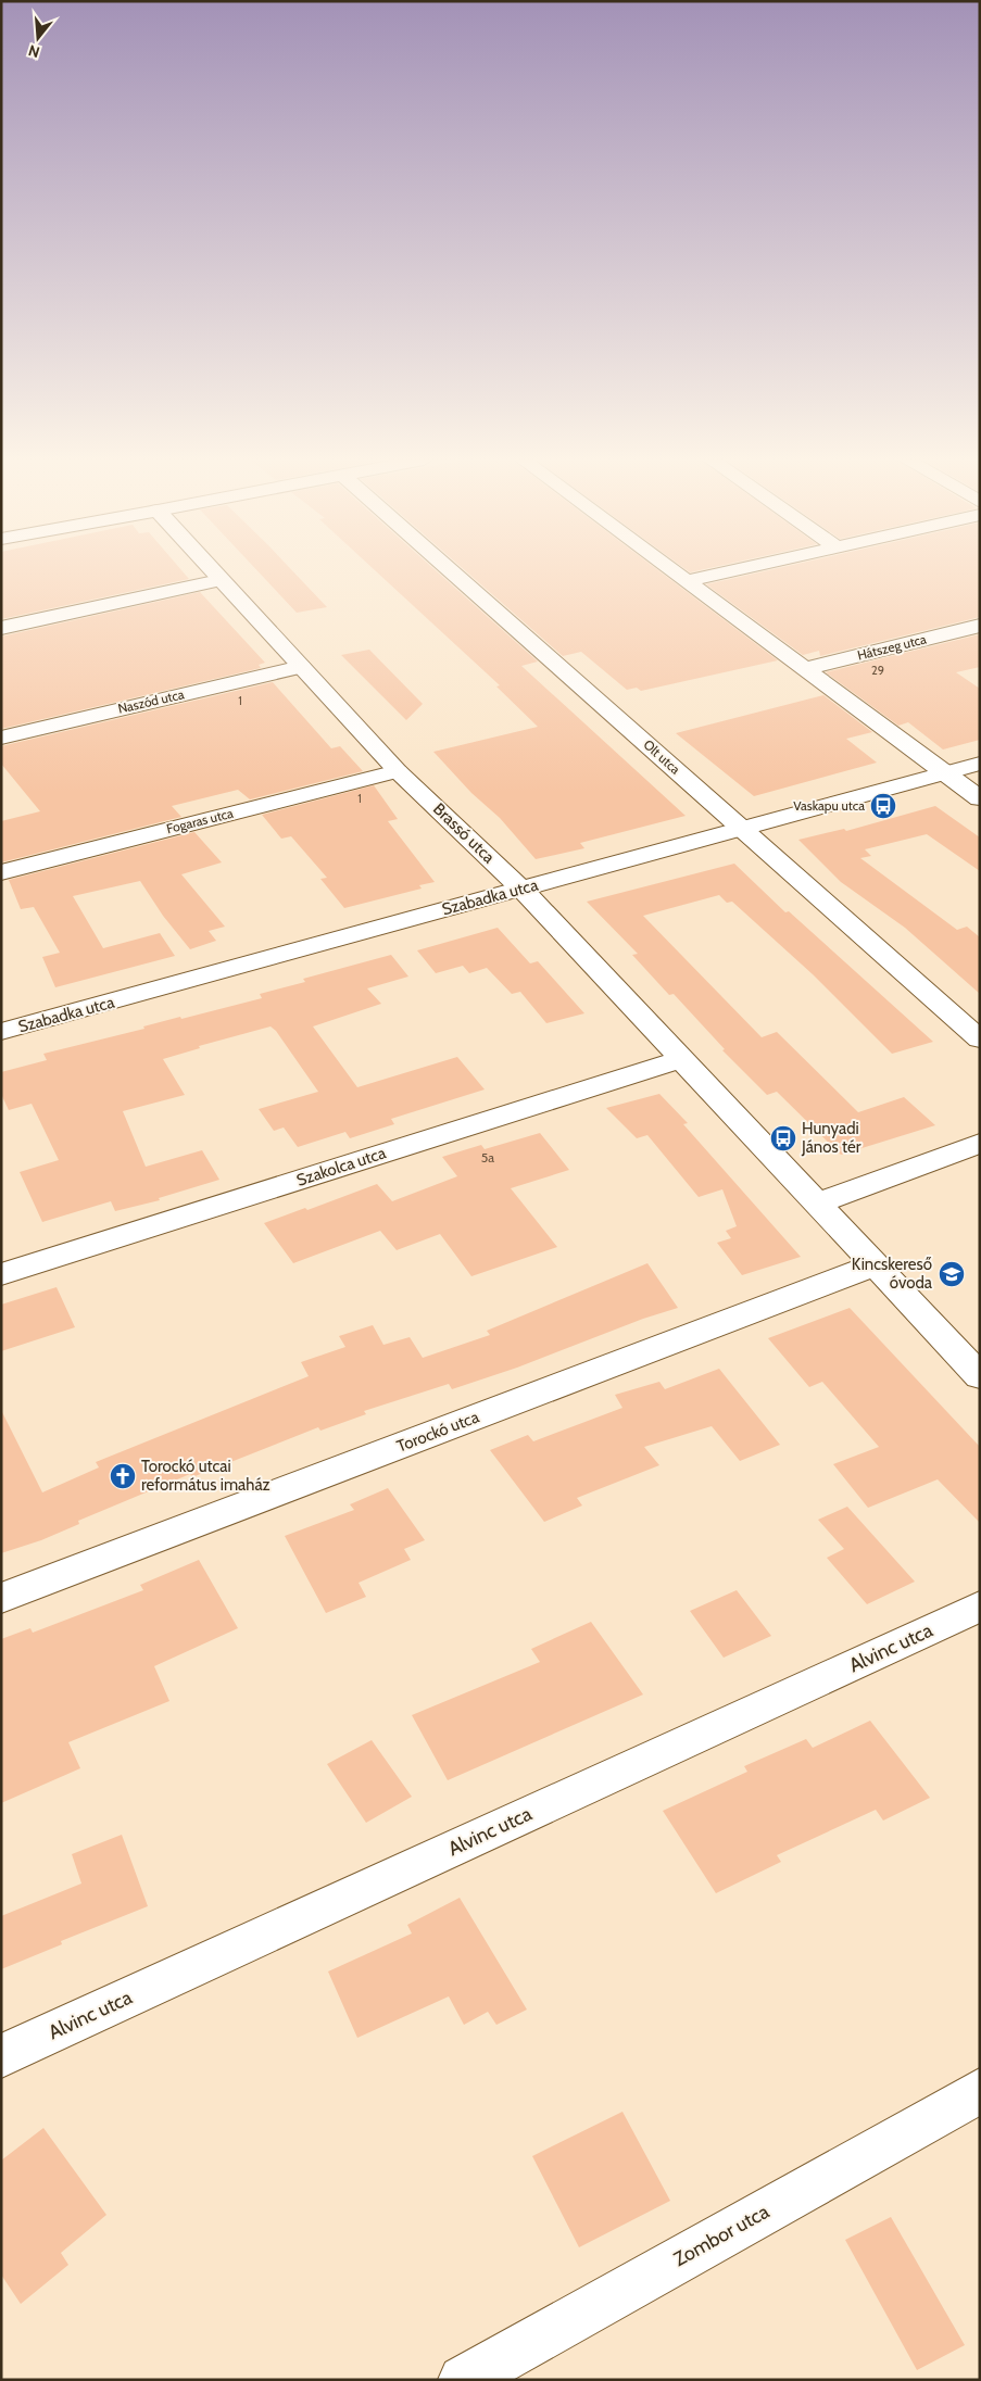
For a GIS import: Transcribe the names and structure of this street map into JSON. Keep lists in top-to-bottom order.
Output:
{
  "streets": {
    "street": [
      "Hátszeg utca",
      "Naszód utca",
      "Olt utca",
      "Fogaras utca",
      "Brassó utca",
      "Szabadka utca",
      "Szakolca utca",
      "Torockó utca",
      "Alvinc utca",
      "Zombor utca"
    ]
  },
  "crossings": [
    ["Naszód utca", "Brassó utca"],
    ["Olt utca", "Szabadka utca"],
    ["Fogaras utca", "Brassó utca"],
    ["Brassó utca", "Szabadka utca"],
    ["Brassó utca", "Szakolca utca"]
  ],
  "places": {
    "bus stop": ["Vaskapu utca", "Hunyadi János tér"],
    "school or university": ["Kincskereső óvoda"],
    "church": ["Torockó utcai református imaház"]
  },
  "house_numbers": [
    "29",
    "1",
    "1",
    "5a"
  ],
  "north": "bottom"
}
